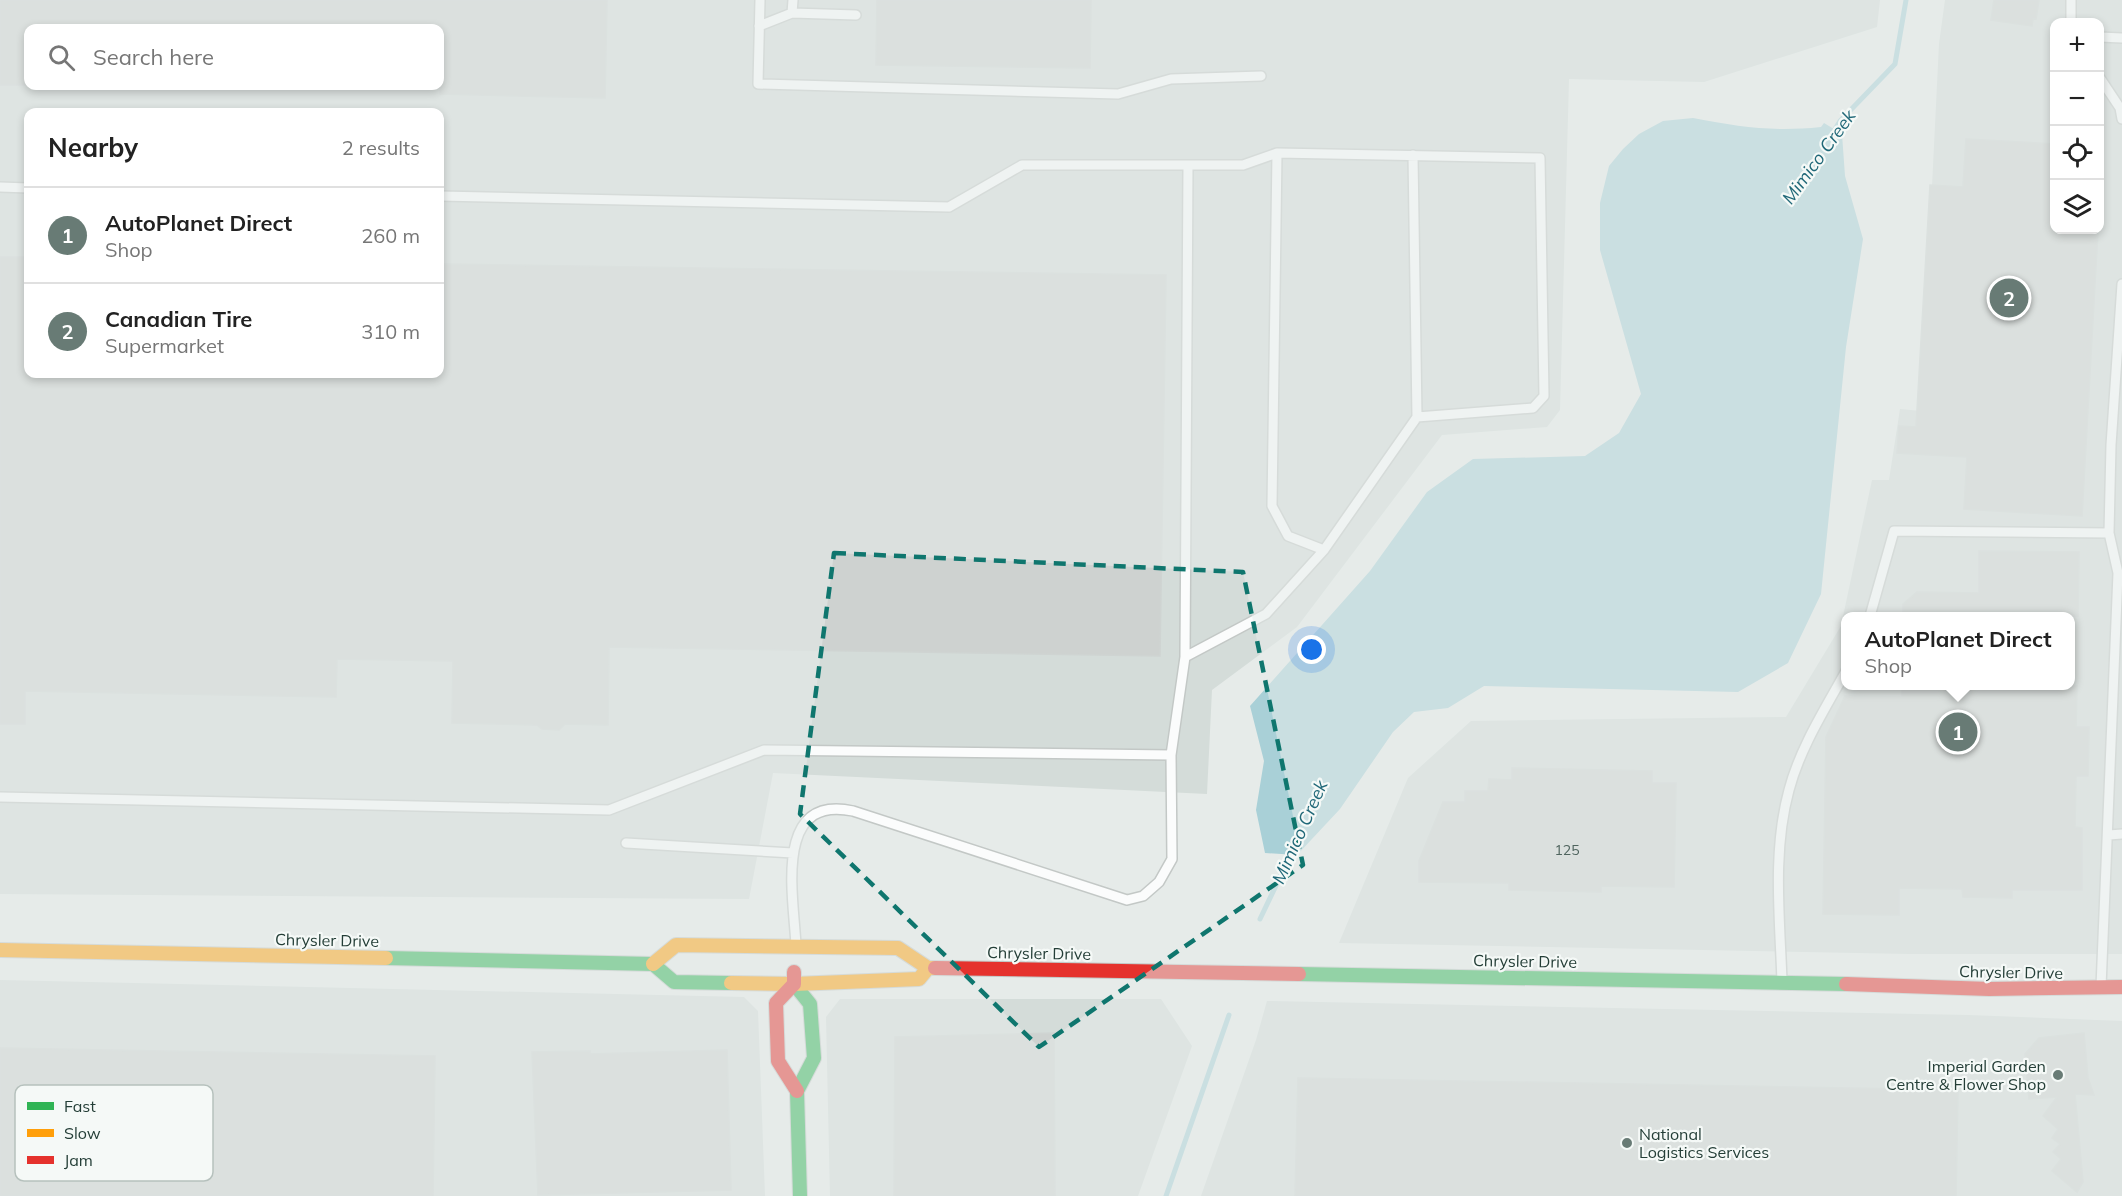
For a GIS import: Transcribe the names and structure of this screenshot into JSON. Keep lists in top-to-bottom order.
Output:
{
  "streets": {
    "street": ["Chrysler Drive"]
  },
  "water": ["Mimico Creek"],
  "places": ["Imperial Garden Centre & Flower Shop", "National Logistics Services"],
  "house_numbers": ["125"],
  "legend": ["Fast", "Slow", "Jam"],
  "page": {
    "map_buttons": ["+", "−"],
    "search": "Search here",
    "heading": ["Nearby", "2 results"],
    "list": [
      {
        "mark": "1",
        "name": "AutoPlanet Direct",
        "note": "Shop",
        "value": "260 m"
      },
      {
        "mark": "2",
        "name": "Canadian Tire",
        "note": "Supermarket",
        "value": "310 m"
      }
    ],
    "pins": ["2", "1"],
    "popup": ["AutoPlanet Direct", "Shop"]
  }
}
